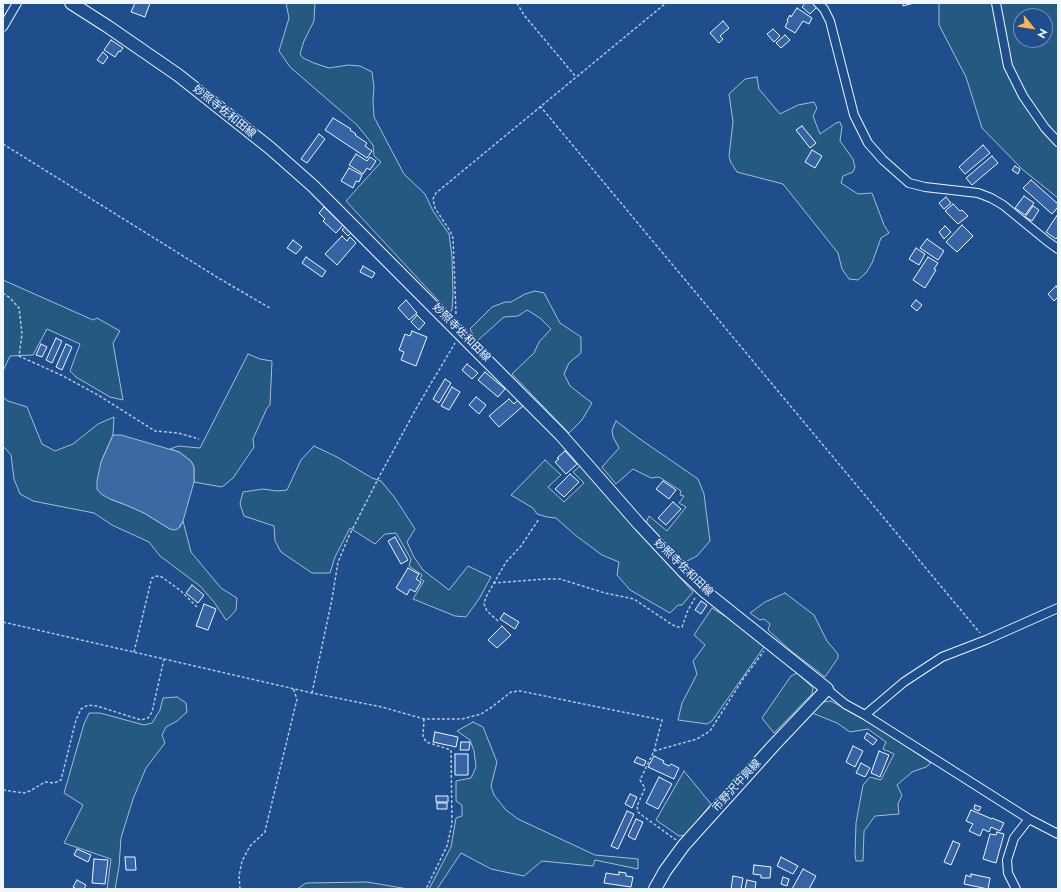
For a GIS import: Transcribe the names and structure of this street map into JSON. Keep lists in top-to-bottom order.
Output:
{
  "streets": {
    "main road": ["妙照寺佐和田線", "市野沢中興線"]
  },
  "crossings": [
    ["妙照寺佐和田線", "市野沢中興線"]
  ],
  "north": "bottom right"
}
